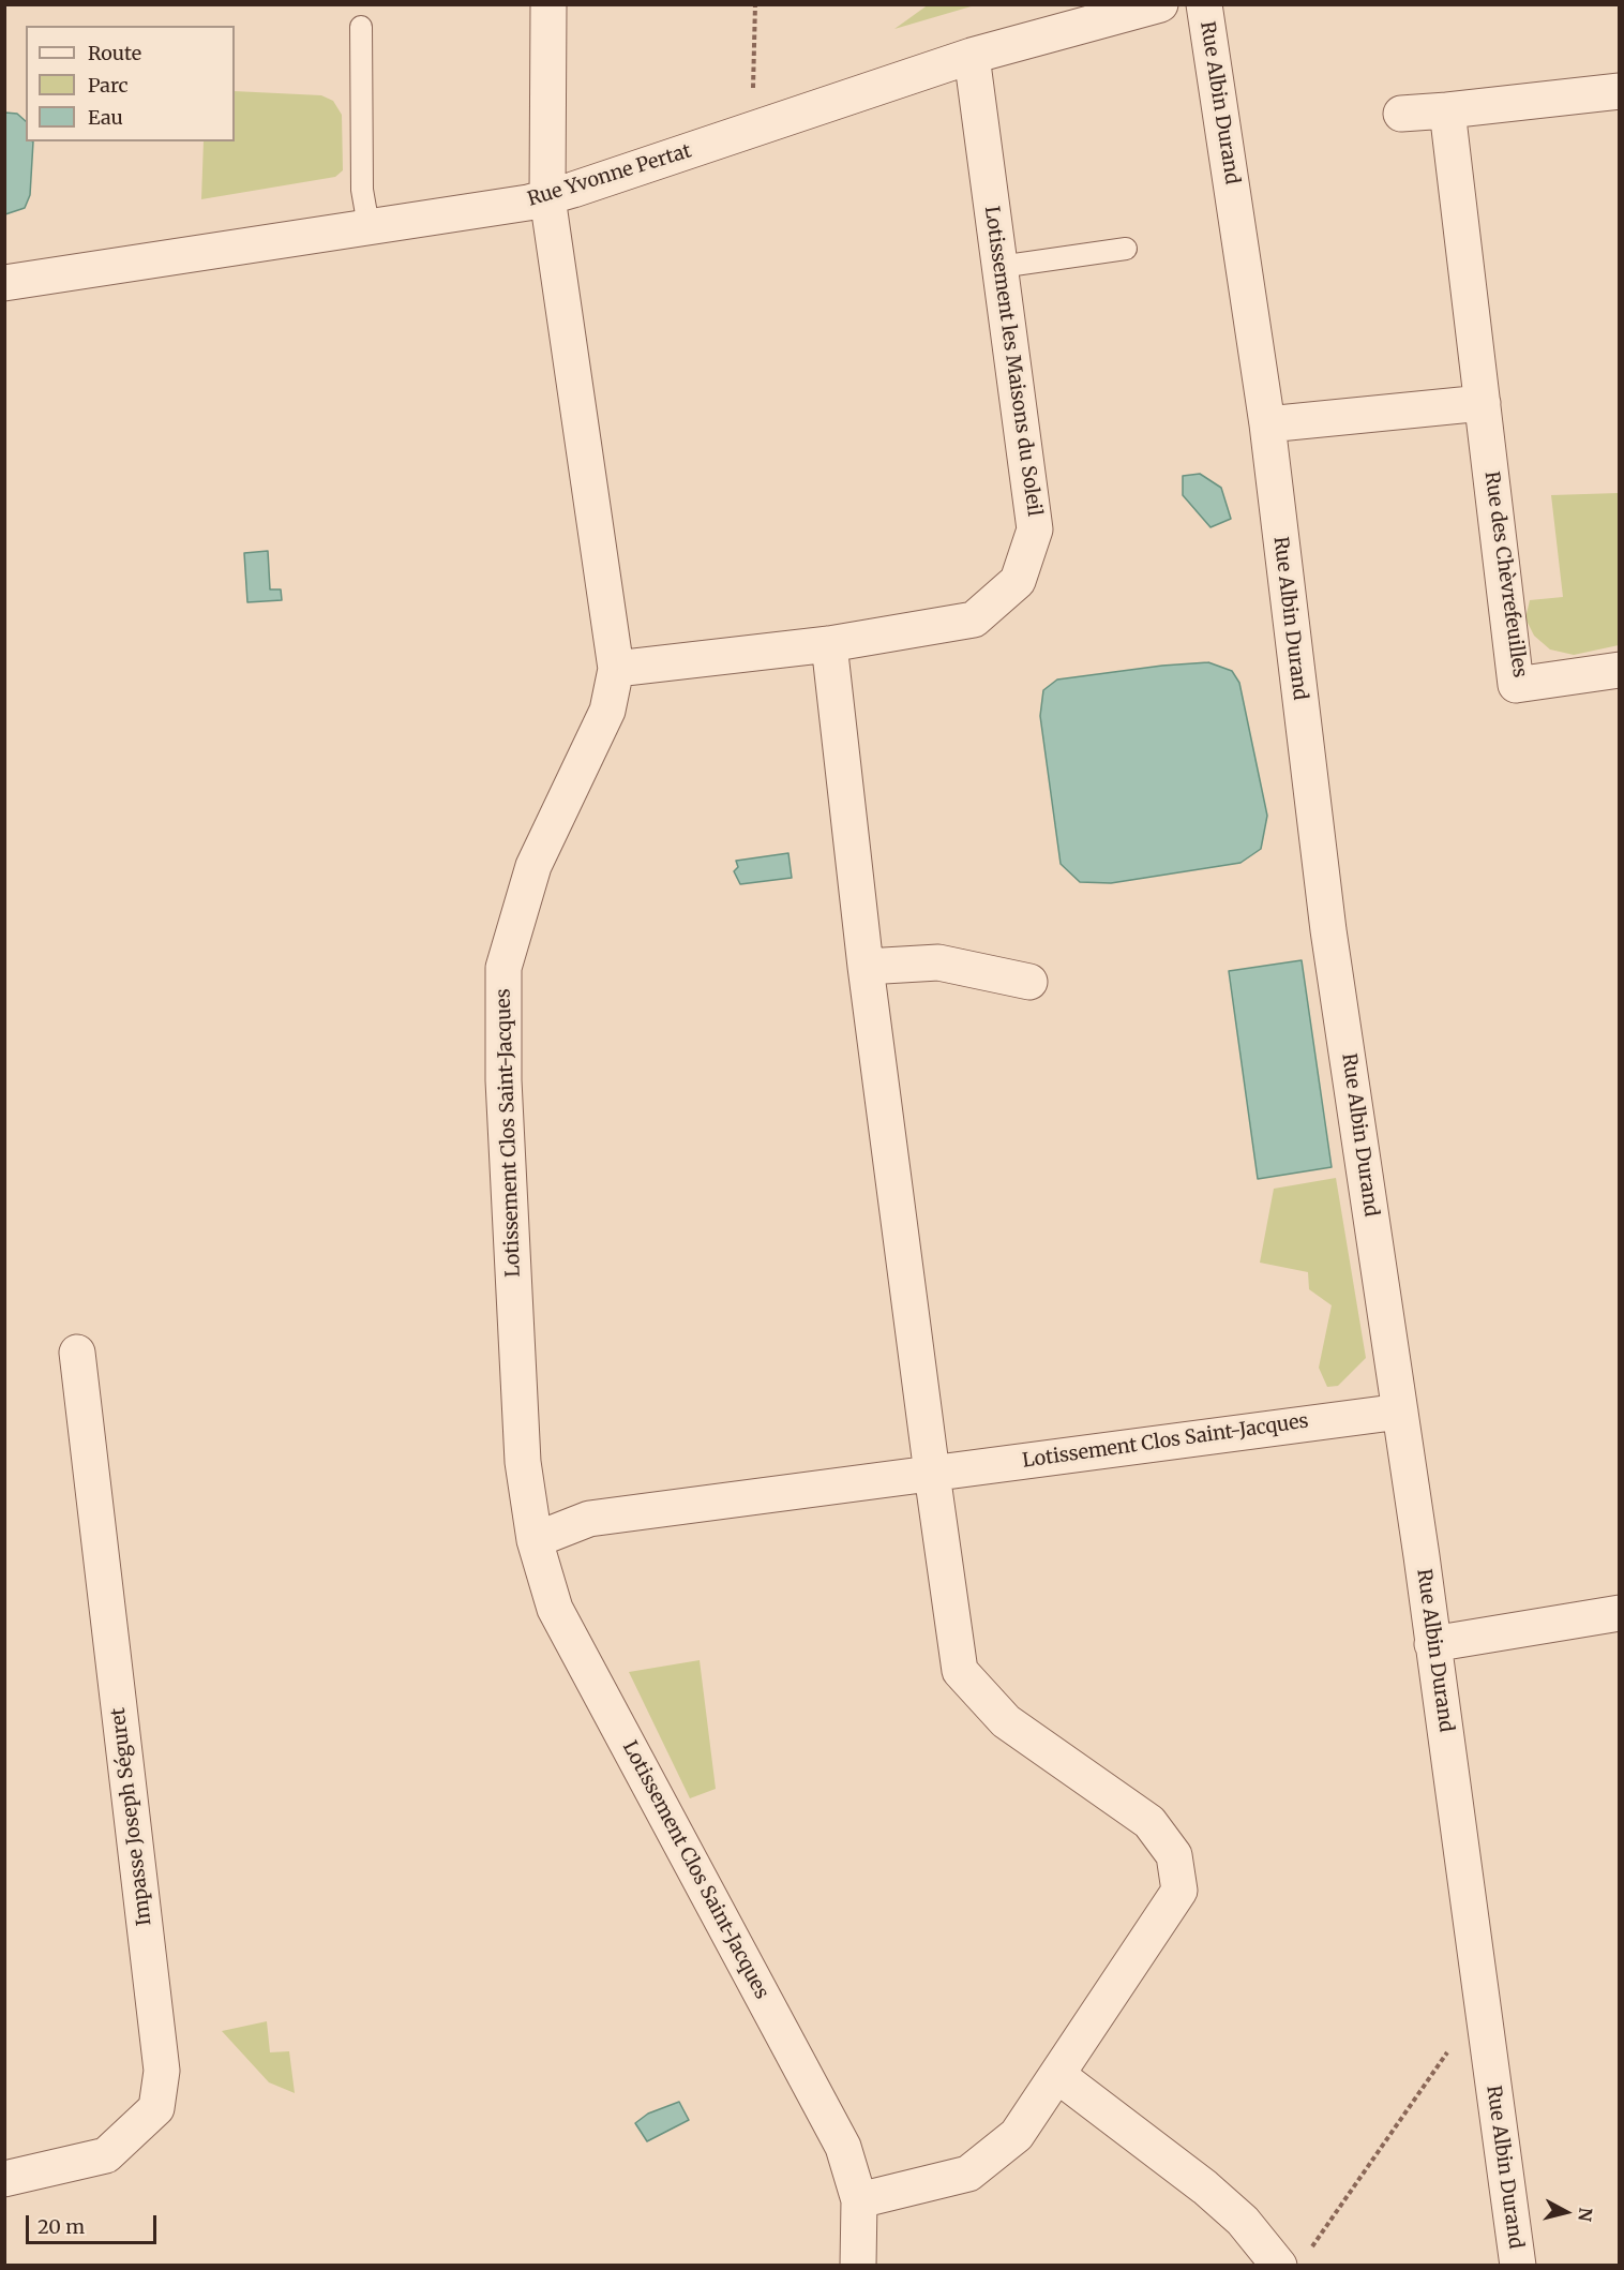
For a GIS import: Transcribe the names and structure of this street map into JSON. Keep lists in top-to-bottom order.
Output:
{
  "streets": {
    "street": [
      "Rue Albin Durand",
      "Rue Yvonne Pertat",
      "Lotissement les Maisons du Soleil",
      "Rue des Chèvrefeuilles",
      "Lotissement Clos Saint-Jacques",
      "Impasse Joseph Séguret"
    ]
  },
  "crossings": [
    ["Rue Albin Durand", "Lotissement Clos Saint-Jacques"],
    ["Rue Yvonne Pertat", "Lotissement les Maisons du Soleil"],
    ["Lotissement les Maisons du Soleil", "Lotissement Clos Saint-Jacques"]
  ],
  "legend": ["Route", "Parc", "Eau"],
  "scale_bar": "20 m",
  "north": "right"
}
